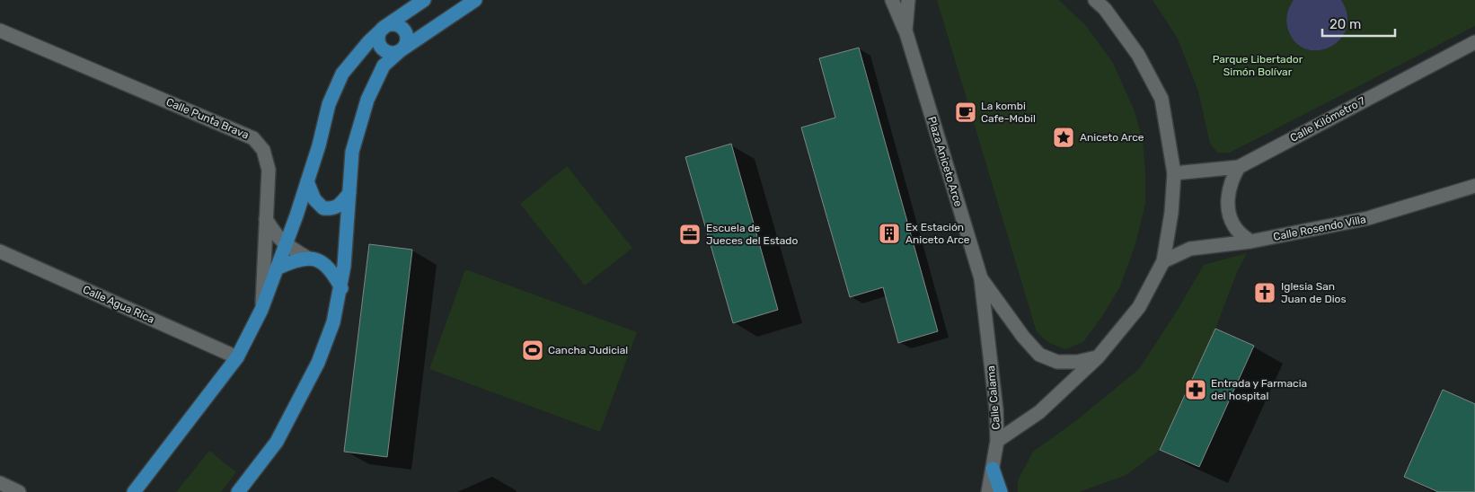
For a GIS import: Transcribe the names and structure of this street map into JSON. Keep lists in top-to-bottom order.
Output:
{
  "streets": {
    "street": [
      "Calle Punta Brava",
      "Calle Kilómetro 7",
      "Plaza Aniceto Arce",
      "Calle Rosendo Villa",
      "Calle Agua Rica",
      "Calle Calama"
    ]
  },
  "crossings": [
    ["Plaza Aniceto Arce", "Calle Calama"]
  ],
  "parks": ["Parque Libertador Simón Bolívar"],
  "places": {
    "cafe": ["La kombi Cafe-Mobil"],
    "place": ["Aniceto Arce"],
    "building": ["Ex Estación Aniceto Arce"],
    "office": ["Escuela de Jueces del Estado"],
    "church": ["Iglesia San Juan de Dios"],
    "sports": ["Cancha Judicial"],
    "pharmacy": ["Entrada y Farmacia del hospital"]
  },
  "scale_bar": "20 m"
}
